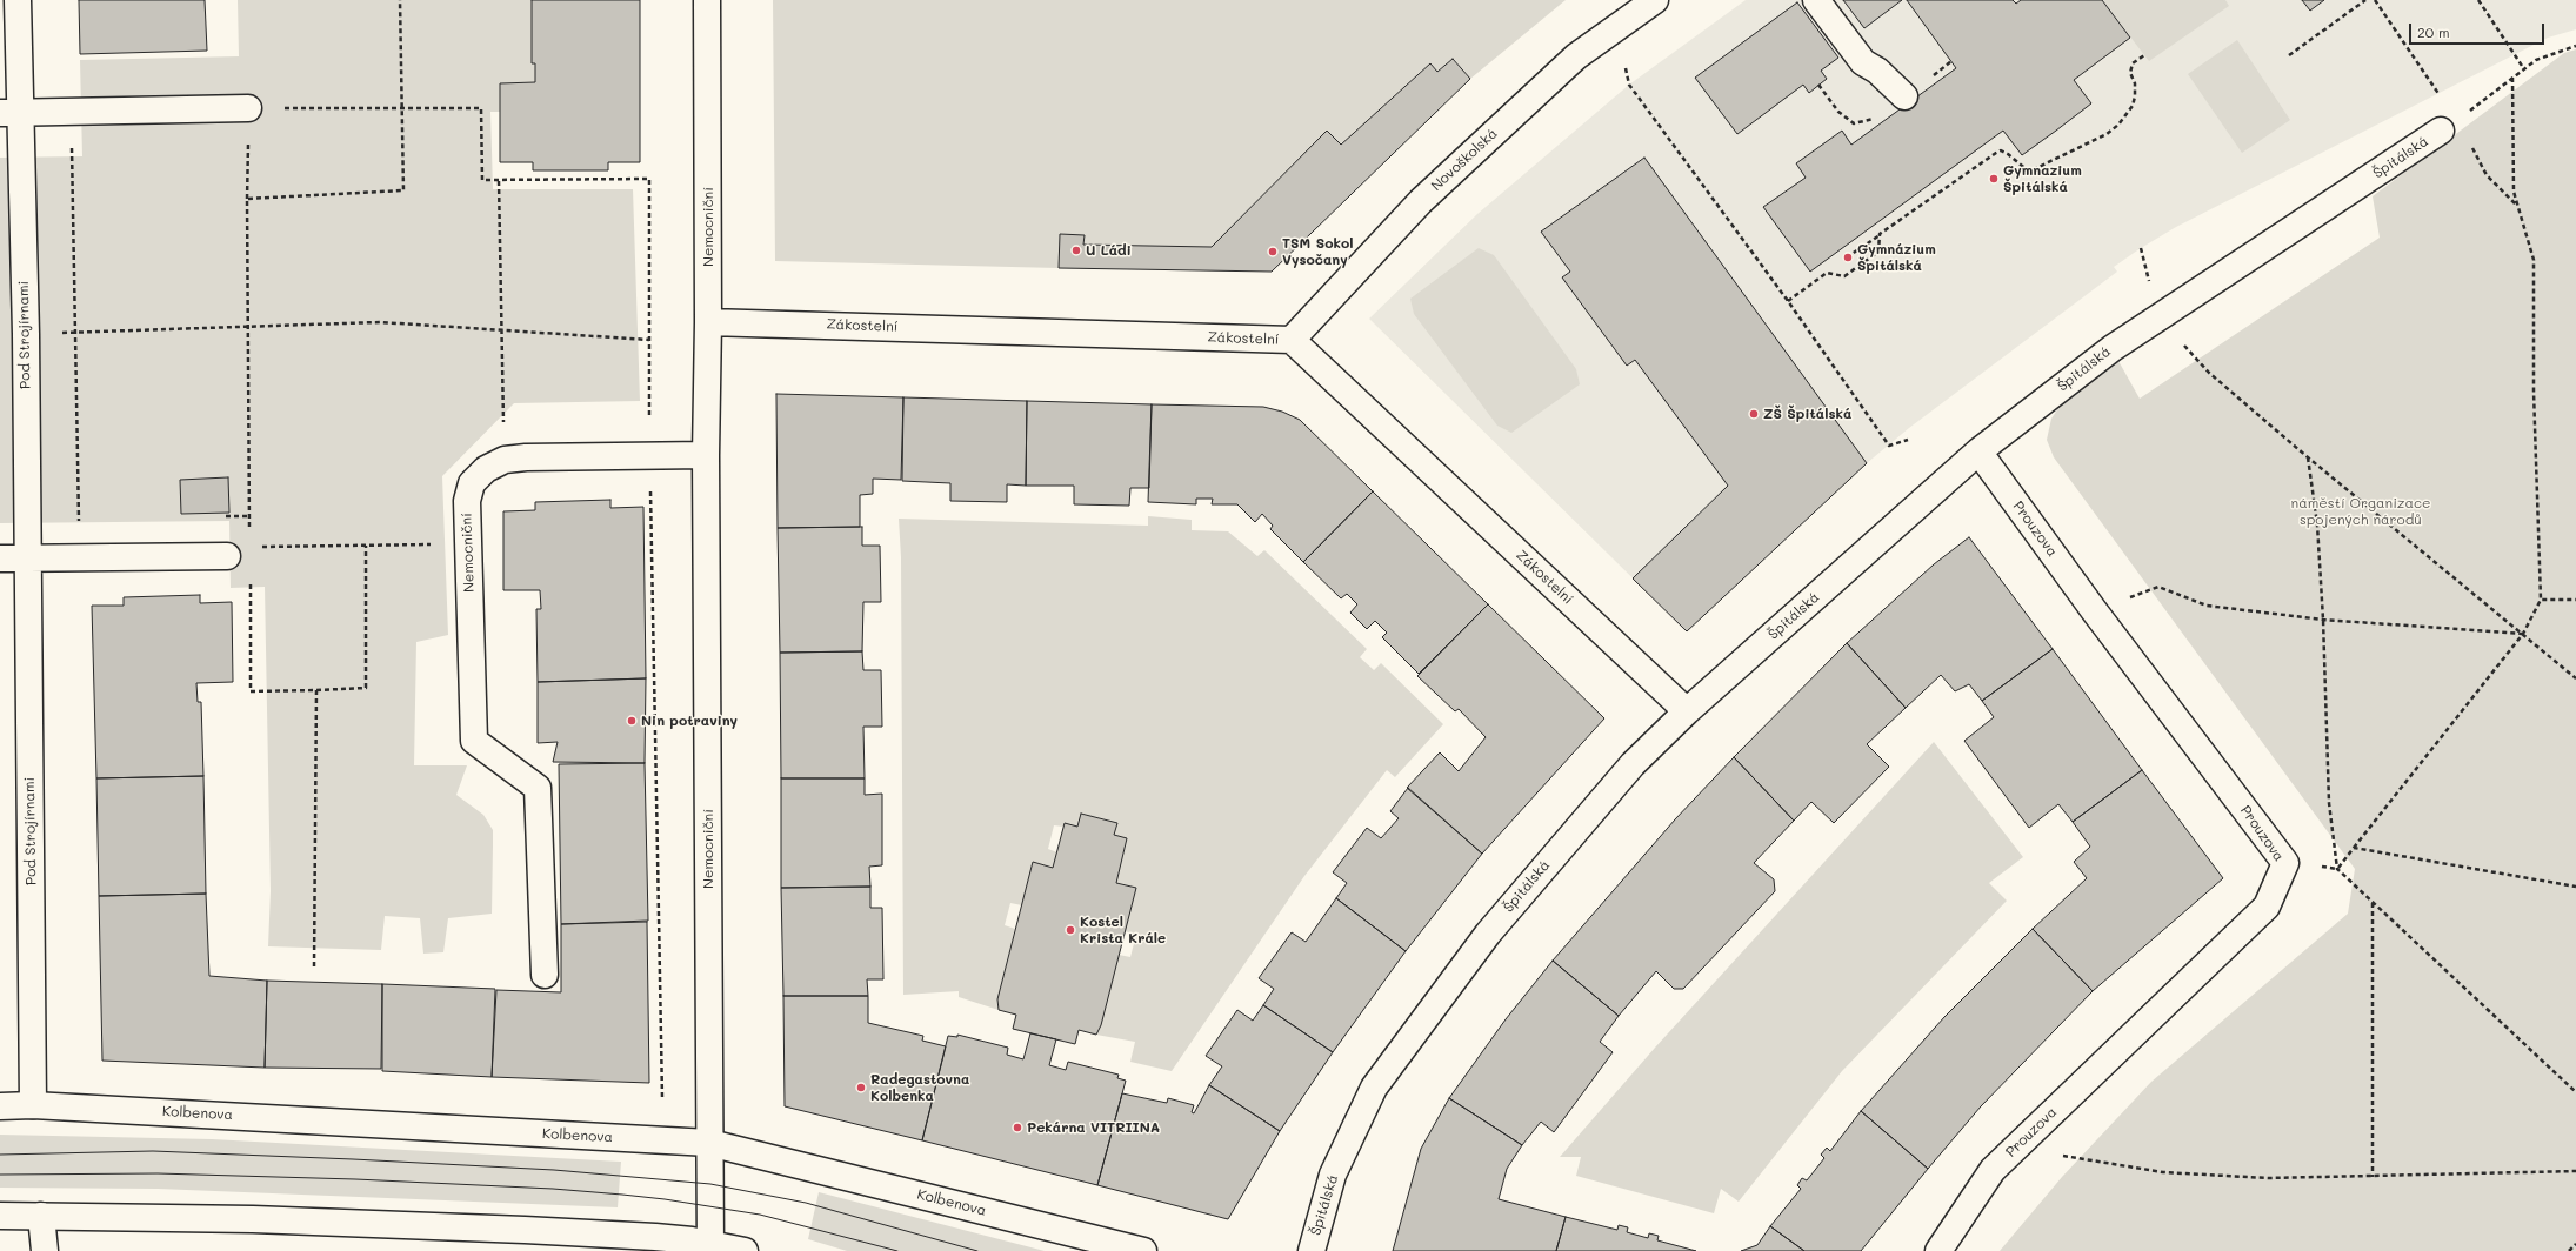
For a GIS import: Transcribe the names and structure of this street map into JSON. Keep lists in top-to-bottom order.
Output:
{
  "streets": {
    "street": [
      "Špitálská",
      "Novoškolská",
      "Nemocniční",
      "Zákostelní",
      "Pod Strojírnami",
      "Prouzova",
      "Kolbenova"
    ]
  },
  "crossings": [
    ["Špitálská", "Zákostelní"],
    ["Špitálská", "Prouzova"],
    ["Novoškolská", "Zákostelní"],
    ["Nemocniční", "Zákostelní"],
    ["Nemocniční", "Kolbenova"],
    ["Pod Strojírnami", "Kolbenova"]
  ],
  "parks": ["náměstí Organizace spojených národů"],
  "places": [
    "Gymnazium Špitálská",
    "U Ládi",
    "TSM Sokol Vysočany",
    "Gymnázium Špitálská",
    "ZŠ Špitálská",
    "Nin potraviny",
    "Kostel Krista Krále",
    "Radegastovna Kolbenka",
    "Pekárna VITRIINA"
  ],
  "scale_bar": "20 m"
}
